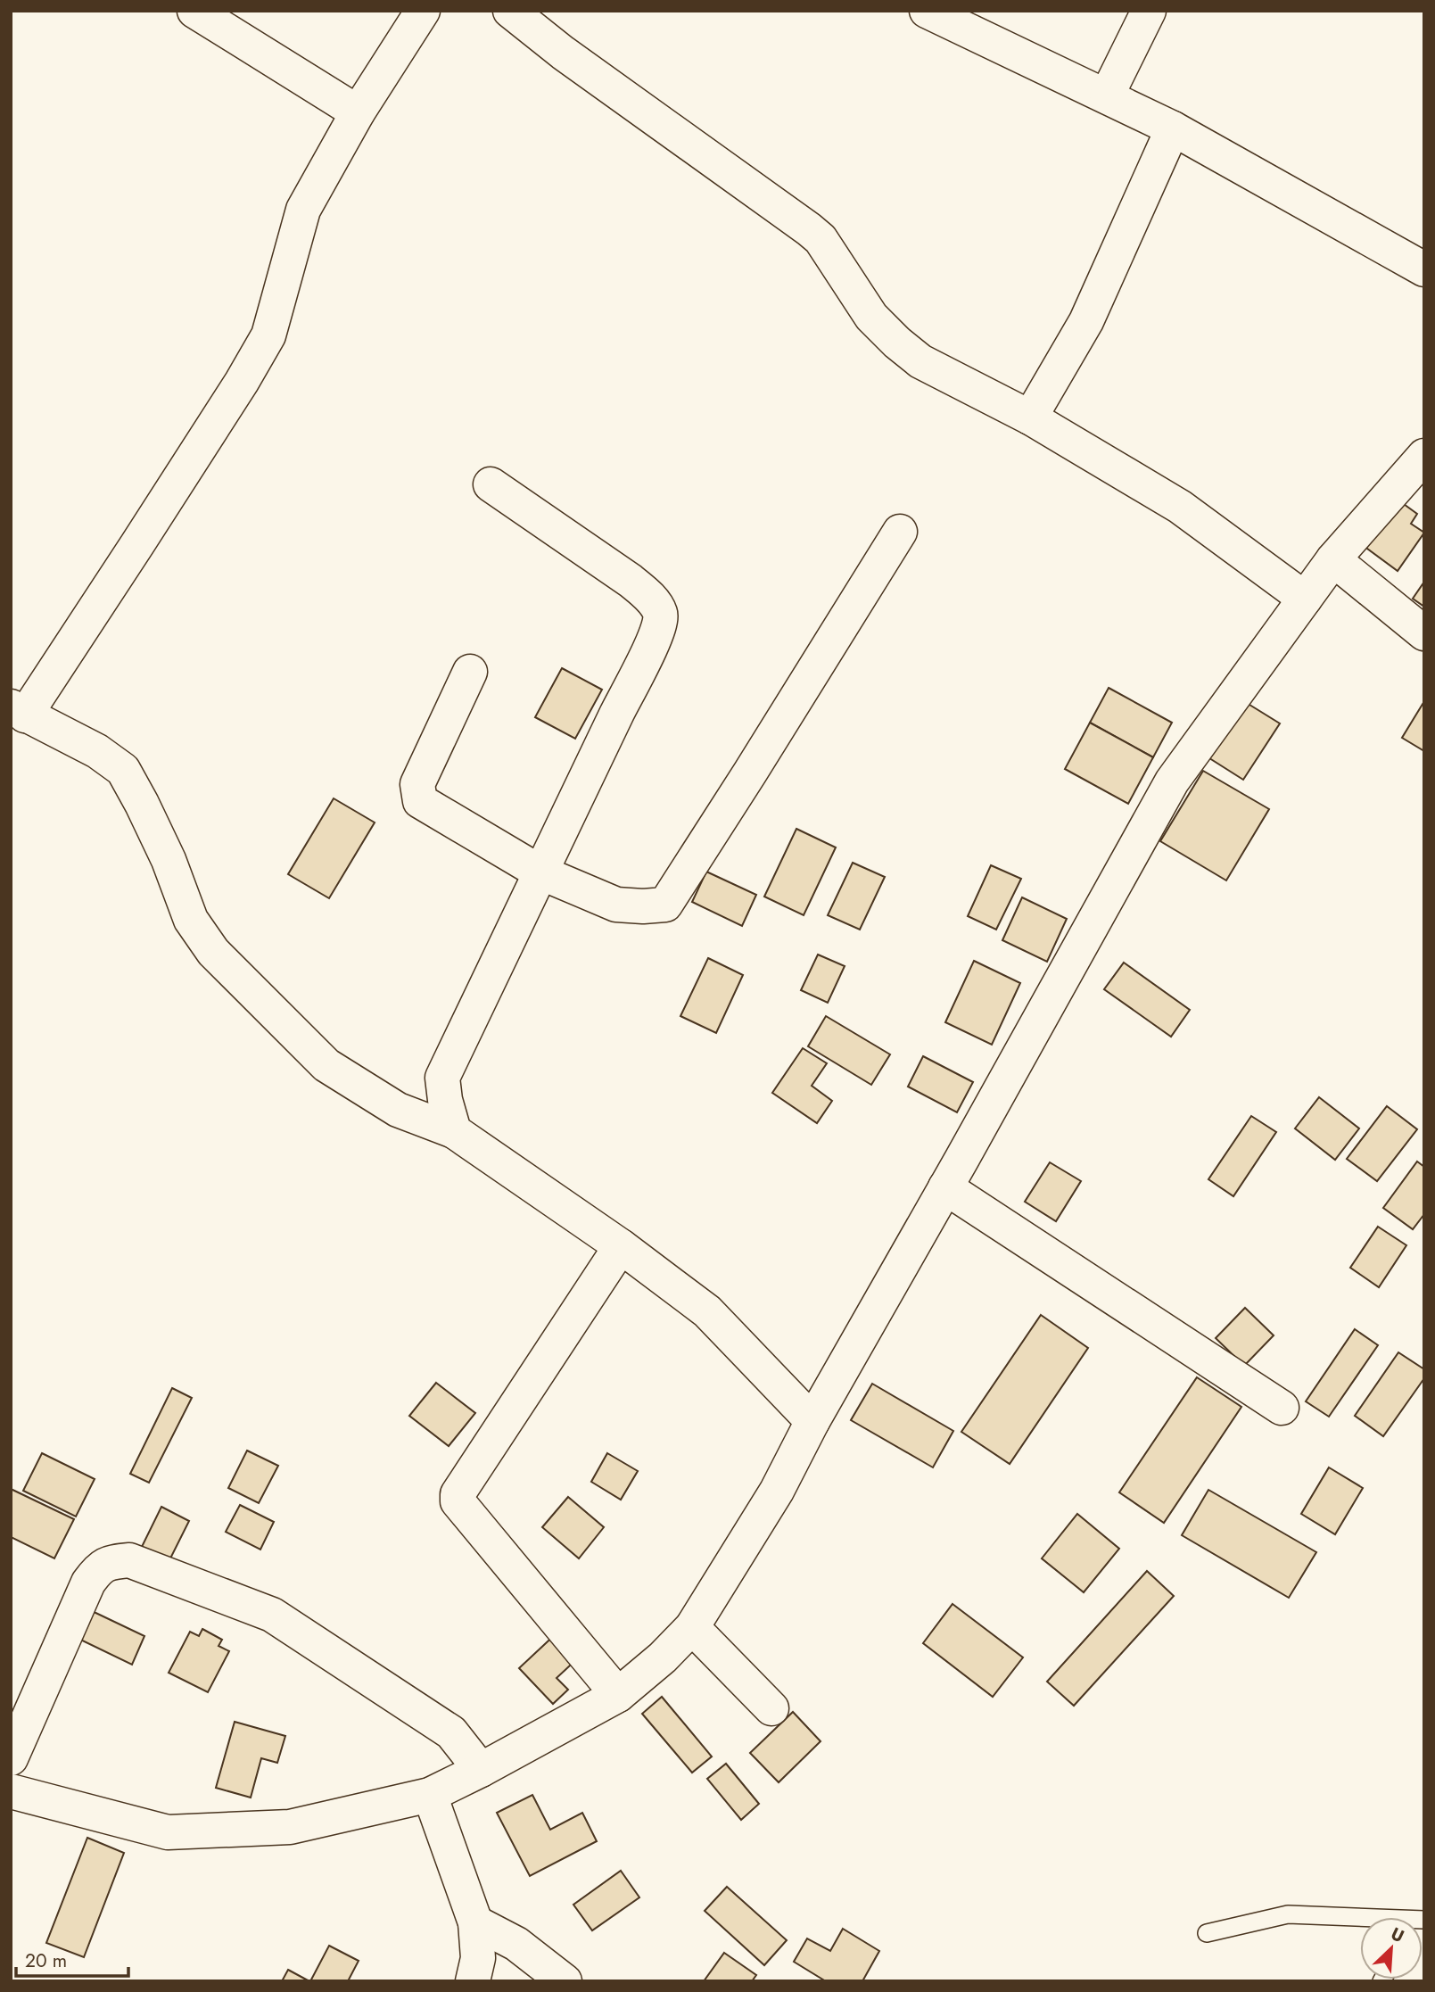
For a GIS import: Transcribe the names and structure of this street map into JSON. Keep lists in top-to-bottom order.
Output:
{
  "scale_bar": "20 m",
  "north": "top right"
}
